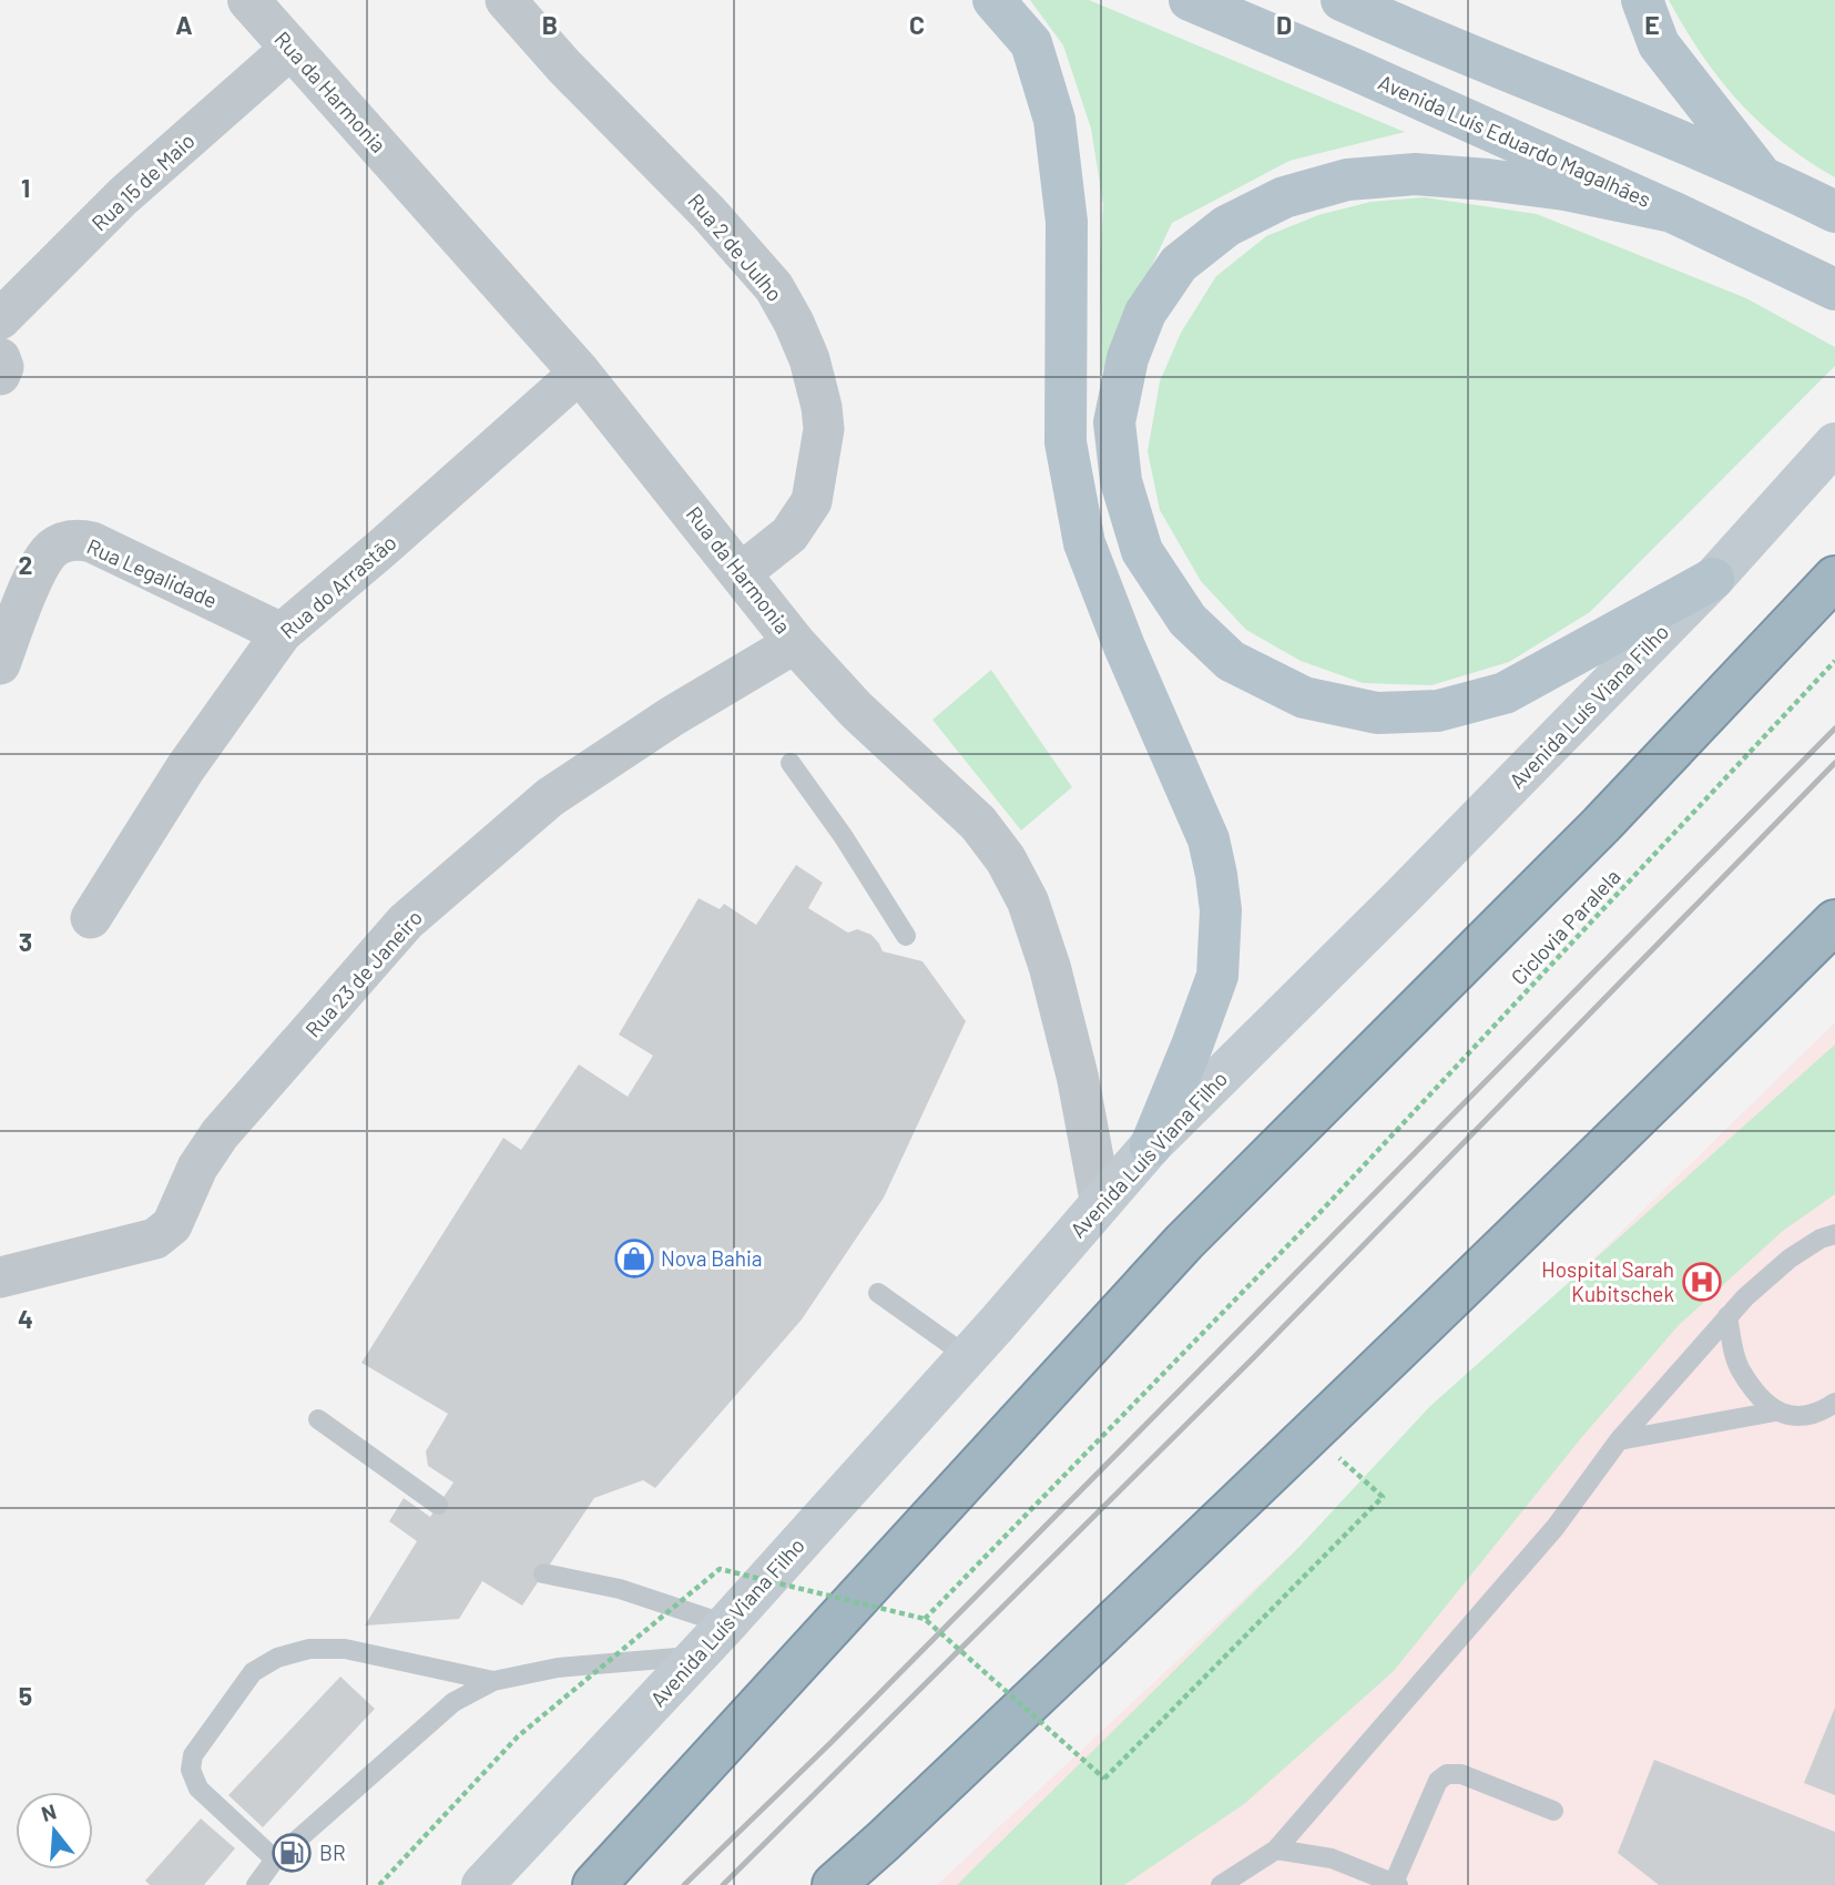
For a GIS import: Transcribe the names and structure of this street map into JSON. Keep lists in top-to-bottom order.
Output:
{
  "streets": {
    "main road": ["Avenida Luís Eduardo Magalhães", "Avenida Luís Viana Filho"],
    "street": [
      "Rua da Harmonia",
      "Rua 15 de Maio",
      "Rua 2 de Julho",
      "Rua Legalidade",
      "Rua do Arrastão",
      "Rua 23 de Janeiro"
    ],
    "path": ["Ciclovia Paralela"]
  },
  "crossings": [
    ["Rua da Harmonia", "Rua 15 de Maio"],
    ["Rua da Harmonia", "Rua 2 de Julho"],
    ["Rua da Harmonia", "Rua do Arrastão"],
    ["Rua da Harmonia", "Avenida Luís Viana Filho"],
    ["Rua da Harmonia", "Rua 23 de Janeiro"],
    ["Rua Legalidade", "Rua do Arrastão"]
  ],
  "places": {
    "shop": ["Nova Bahia"],
    "hospital": ["Hospital Sarah Kubitschek"],
    "fuel station": ["BR"]
  },
  "north": "top",
  "grid": {
    "columns": [
      "A",
      "B",
      "C",
      "D",
      "E"
    ],
    "rows": [
      "1",
      "2",
      "3",
      "4",
      "5"
    ]
  }
}
